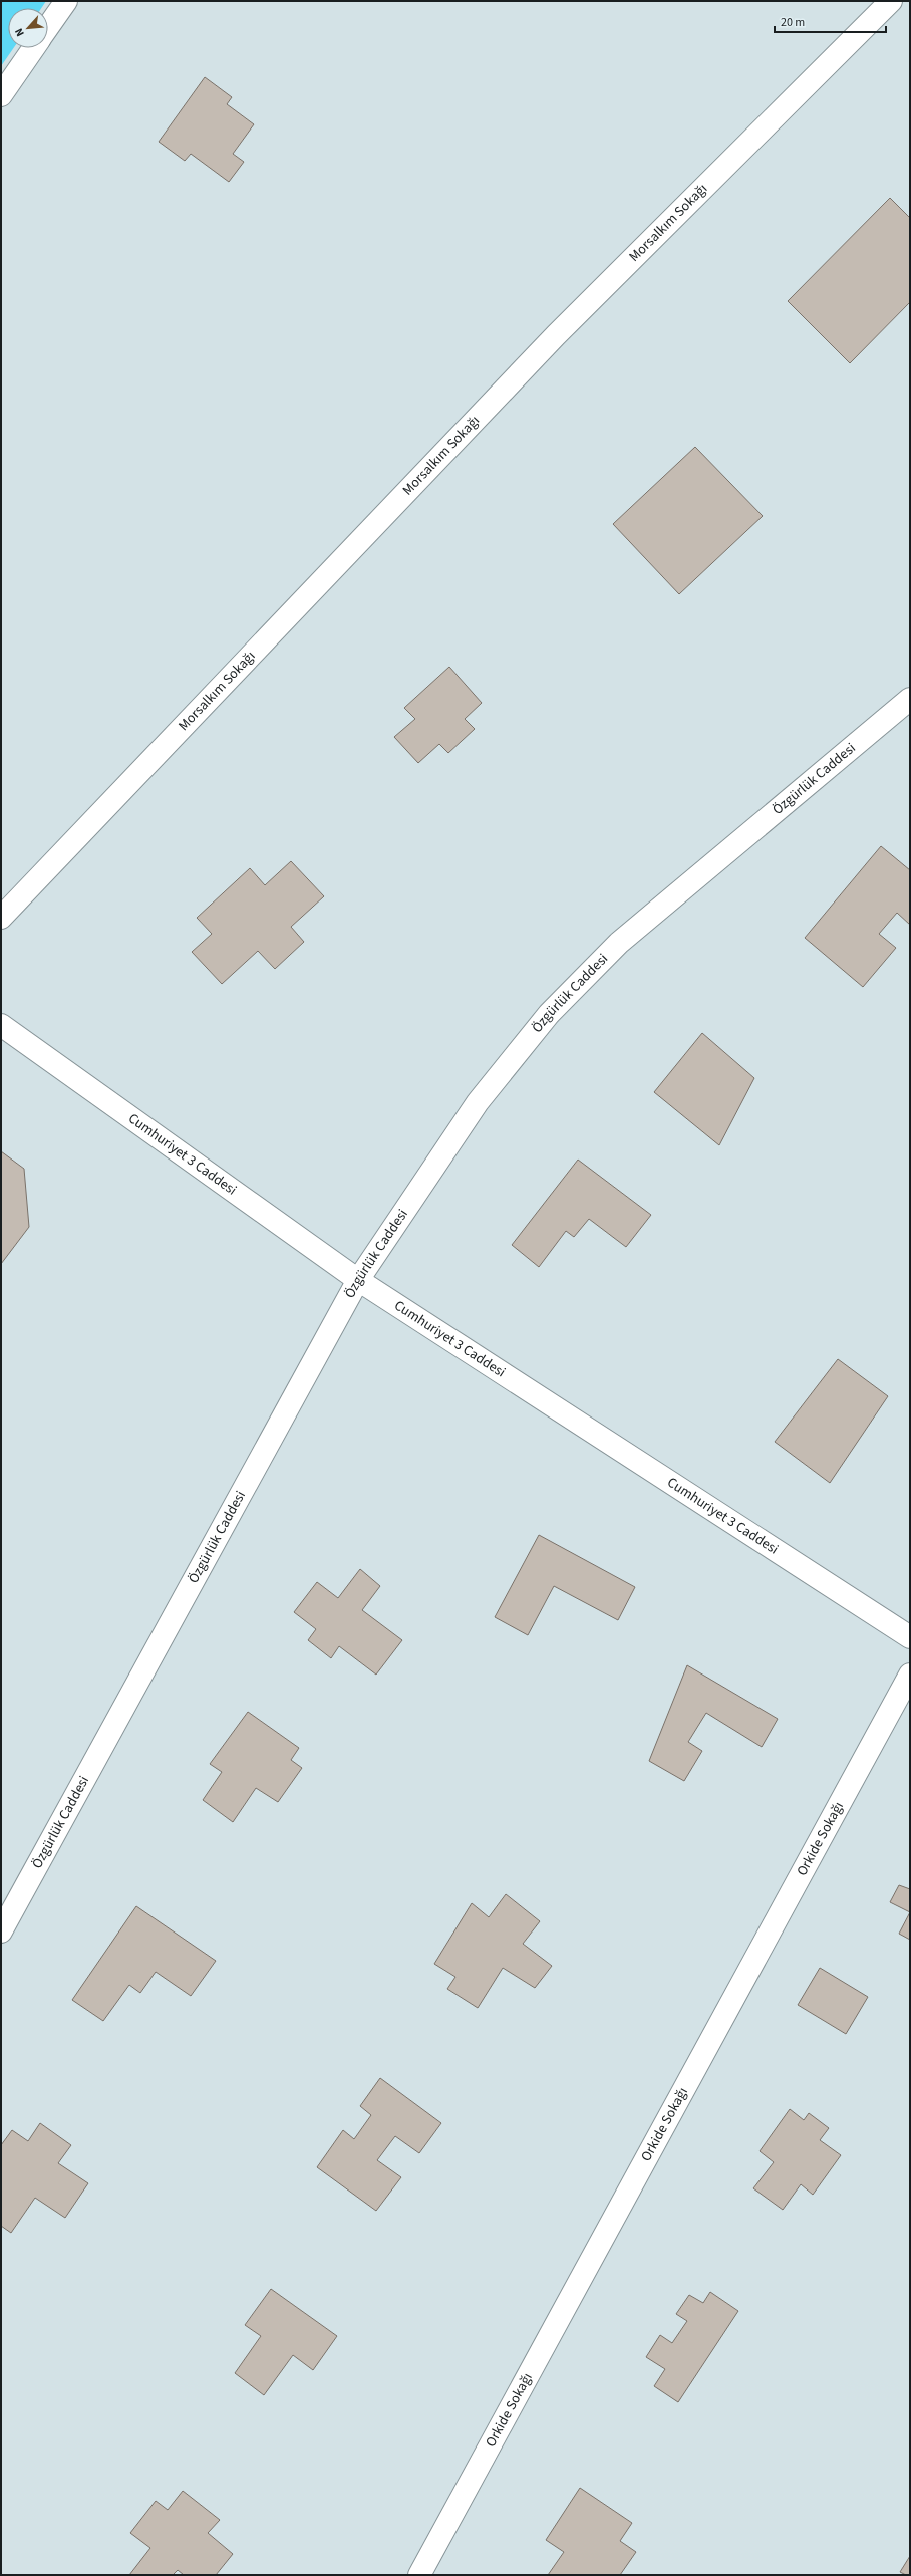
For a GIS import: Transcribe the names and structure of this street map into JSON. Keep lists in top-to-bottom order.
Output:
{
  "streets": {
    "street": [
      "Morsalkım Sokağı",
      "Özgürlük Caddesi",
      "Cumhuriyet 3 Caddesi",
      "Orkide Sokağı"
    ]
  },
  "crossings": [
    ["Özgürlük Caddesi", "Cumhuriyet 3 Caddesi"]
  ],
  "scale_bar": "20 m",
  "north": "bottom left"
}
